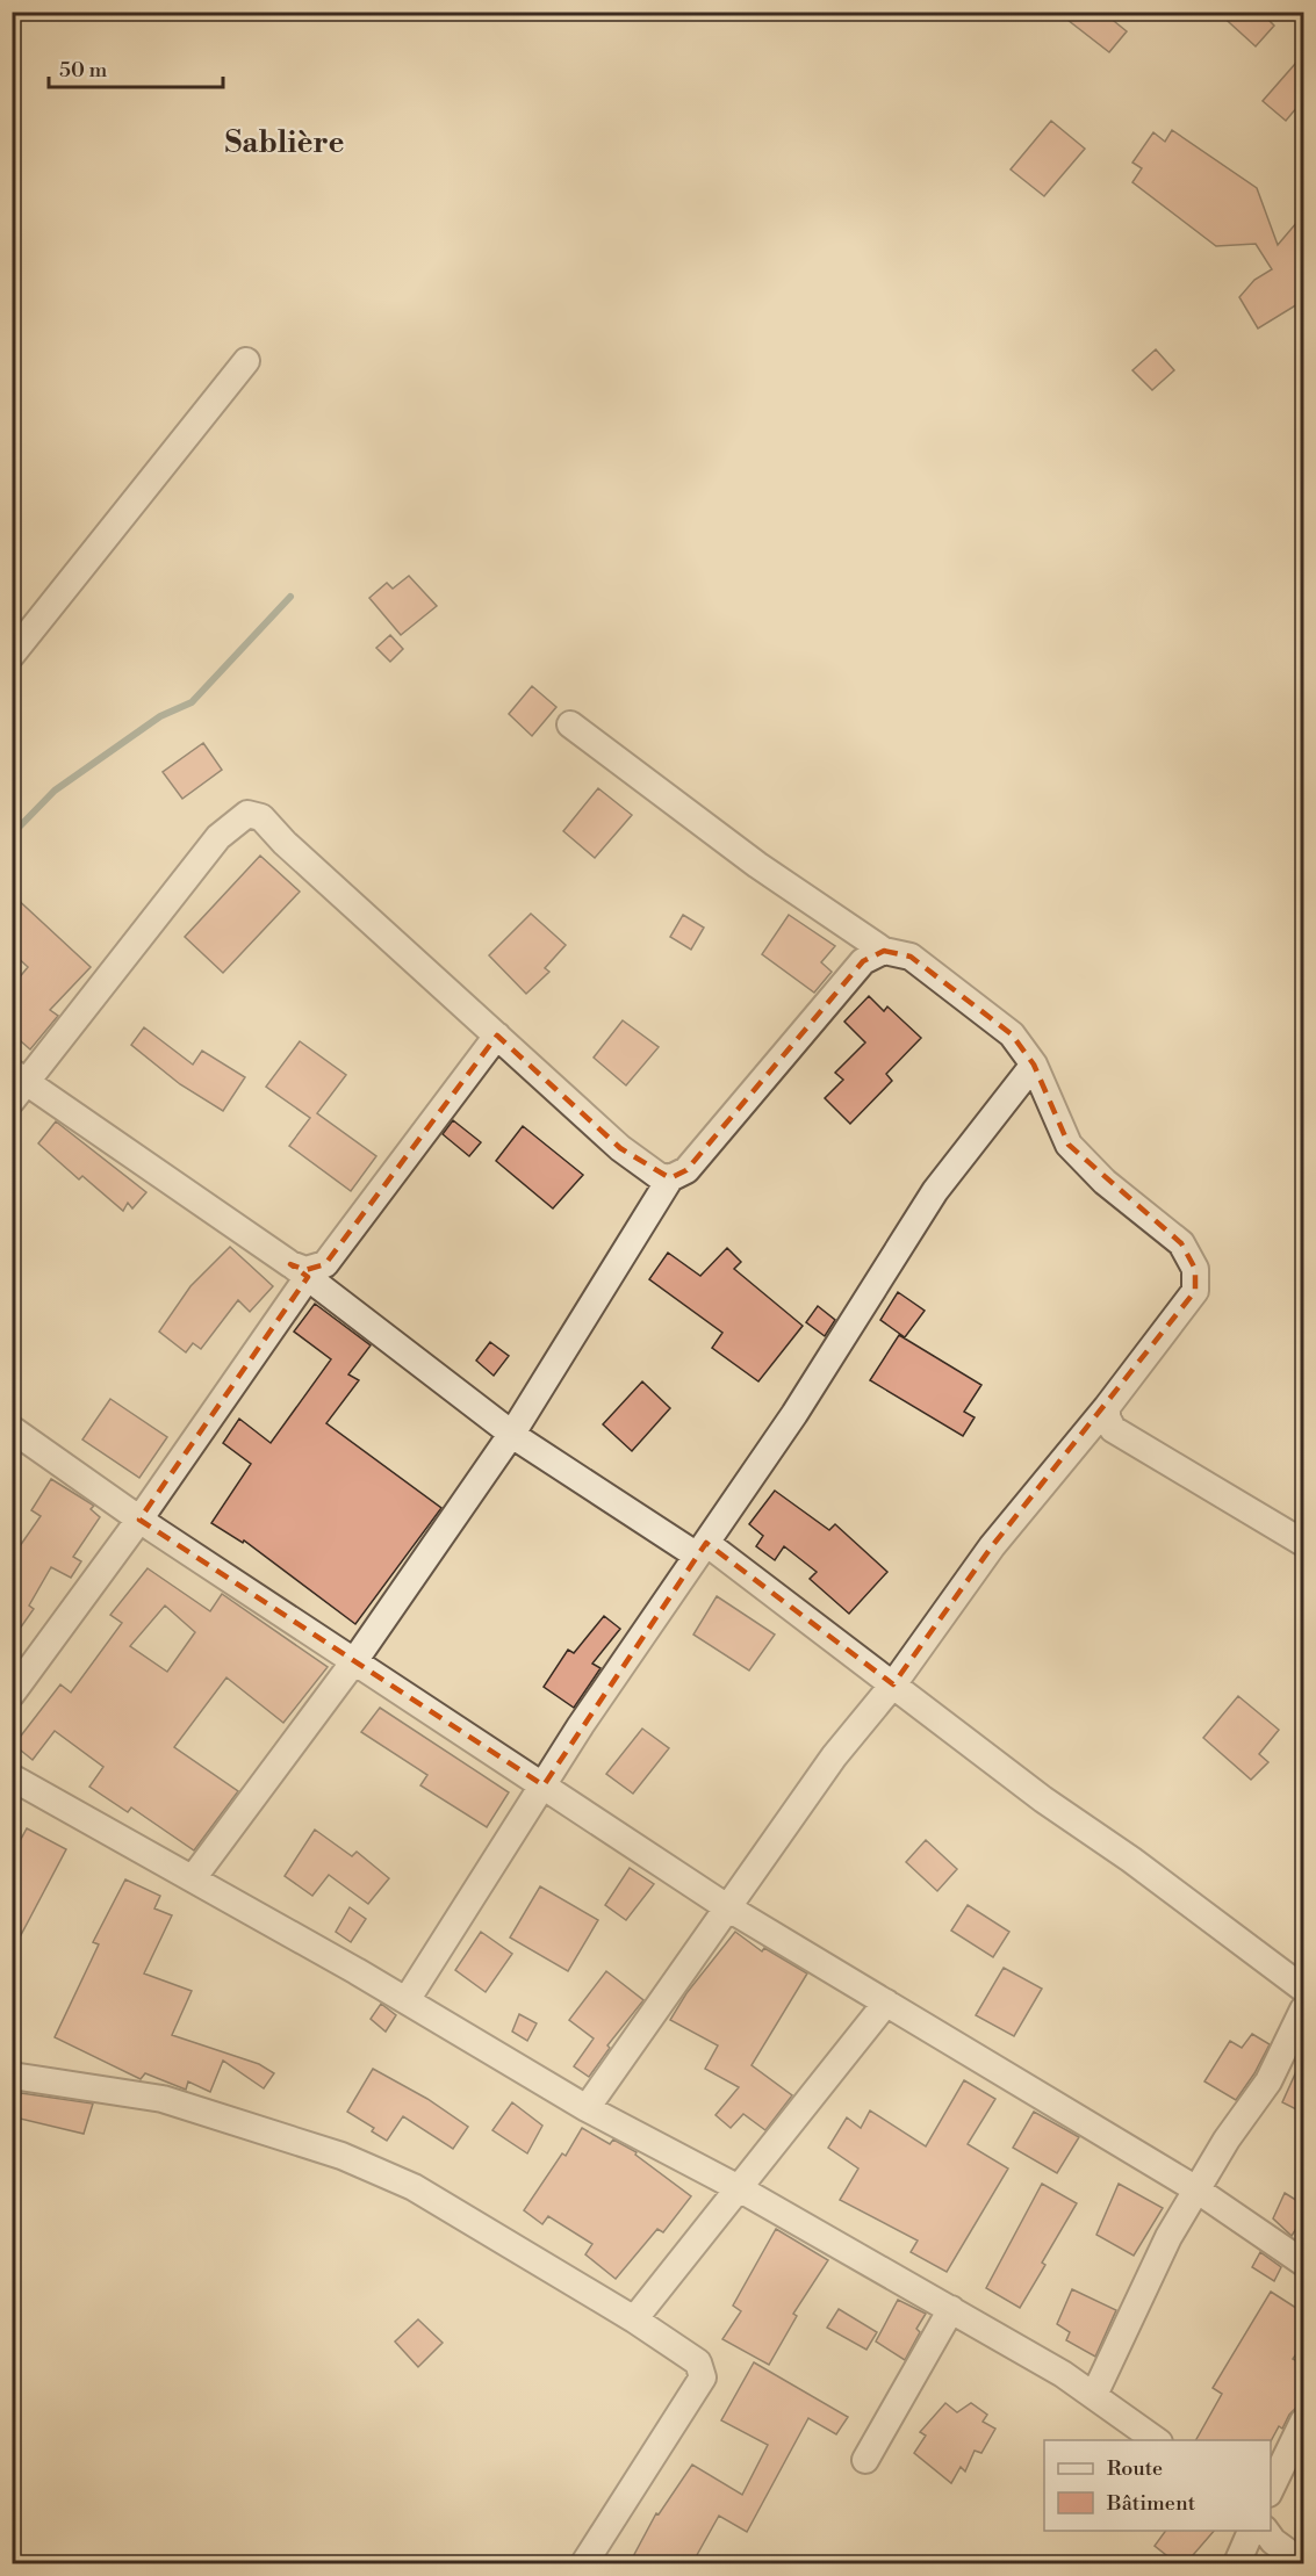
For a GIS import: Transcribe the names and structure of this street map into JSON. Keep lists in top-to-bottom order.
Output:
{
  "districts": ["Sablière"],
  "legend": ["Route", "Bâtiment"],
  "scale_bar": "50 m"
}
